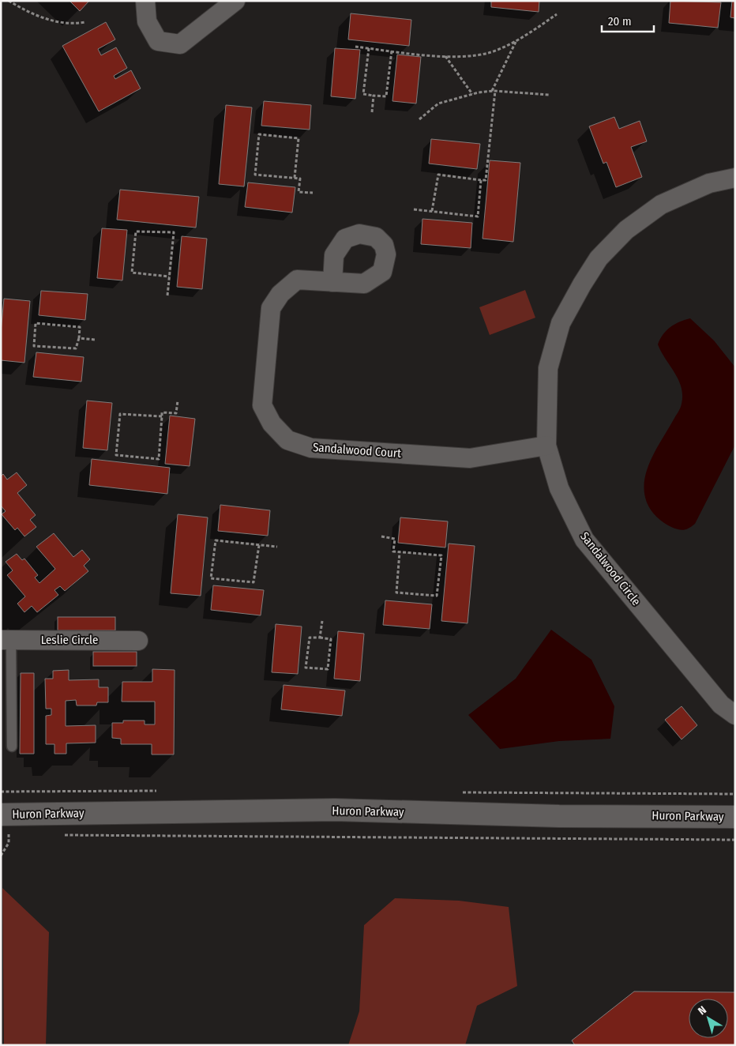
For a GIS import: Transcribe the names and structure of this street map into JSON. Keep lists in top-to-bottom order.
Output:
{
  "streets": {
    "street": [
      "Sandalwood Court",
      "Sandalwood Circle",
      "Leslie Circle",
      "Huron Parkway"
    ]
  },
  "crossings": [
    ["Sandalwood Court", "Sandalwood Circle"]
  ],
  "scale_bar": "20 m",
  "north": "top left"
}
